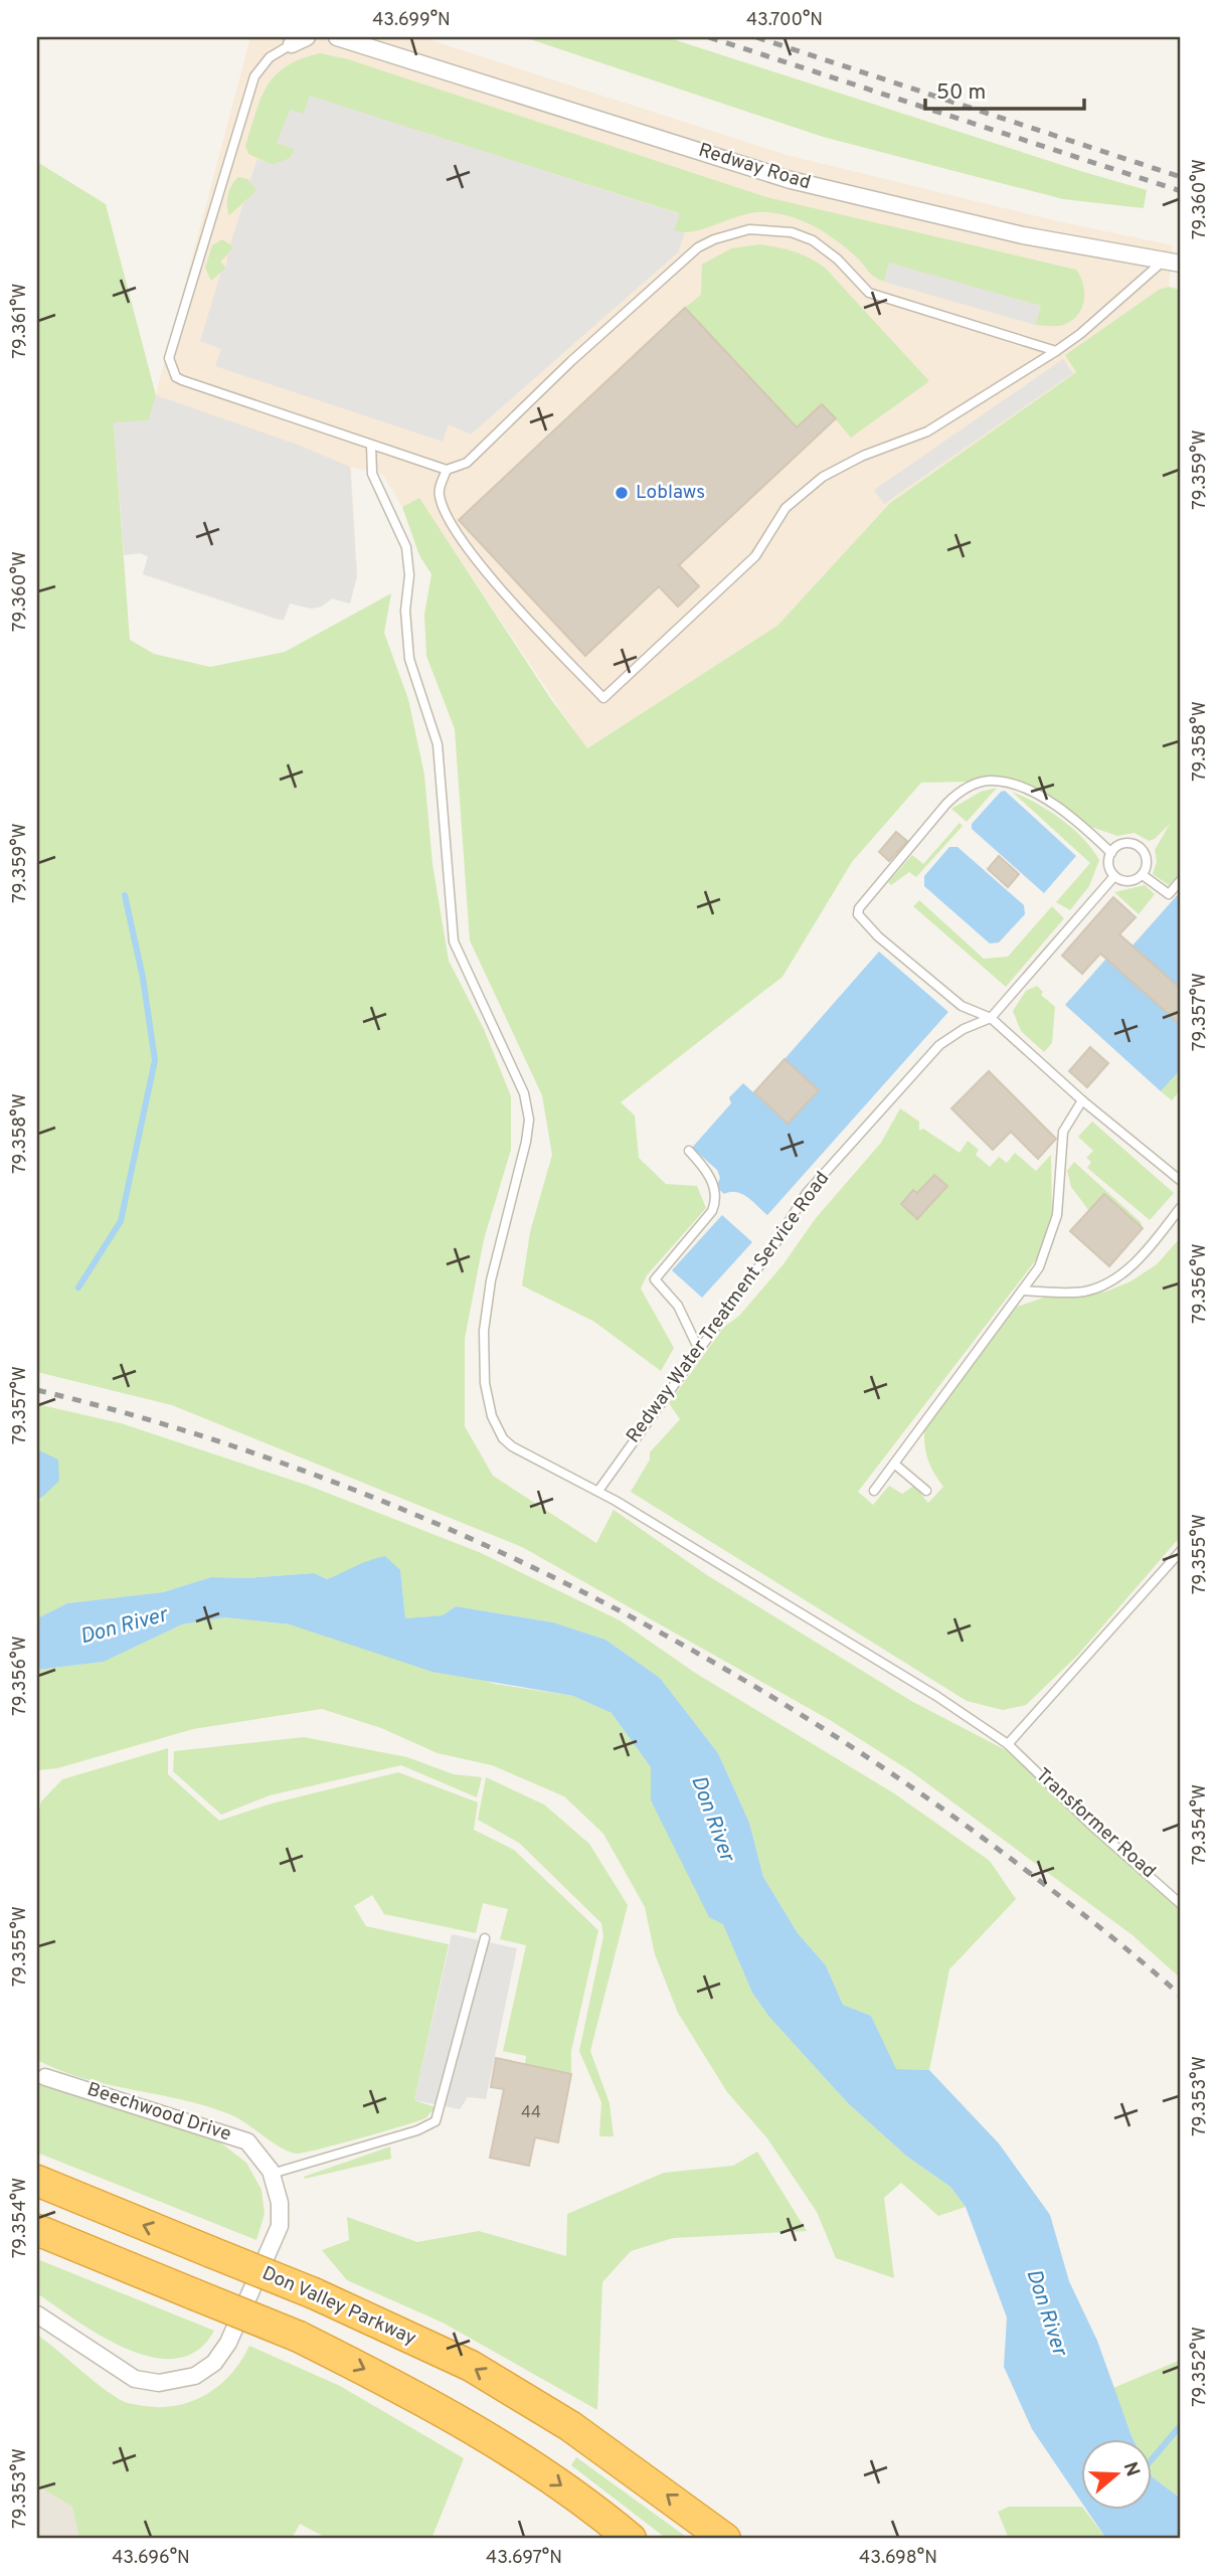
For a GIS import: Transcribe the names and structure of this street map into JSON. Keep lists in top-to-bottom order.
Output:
{
  "streets": {
    "highway": ["Don Valley Parkway"],
    "street": ["Redway Road", "Beechwood Drive"],
    "lane": ["Redway Water Treatment Service Road", "Transformer Road"]
  },
  "water": ["Don River"],
  "places": ["Loblaws"],
  "house_numbers": ["44"],
  "scale_bar": "50 m",
  "north": "right",
  "coordinates": [
    "43.699°N",
    "43.700°N",
    "79.360°W",
    "79.361°W",
    "79.359°W",
    "79.358°W",
    "79.357°W",
    "79.356°W",
    "79.355°W",
    "79.354°W",
    "79.353°W",
    "79.352°W",
    "43.696°N",
    "43.697°N",
    "43.698°N"
  ]
}
